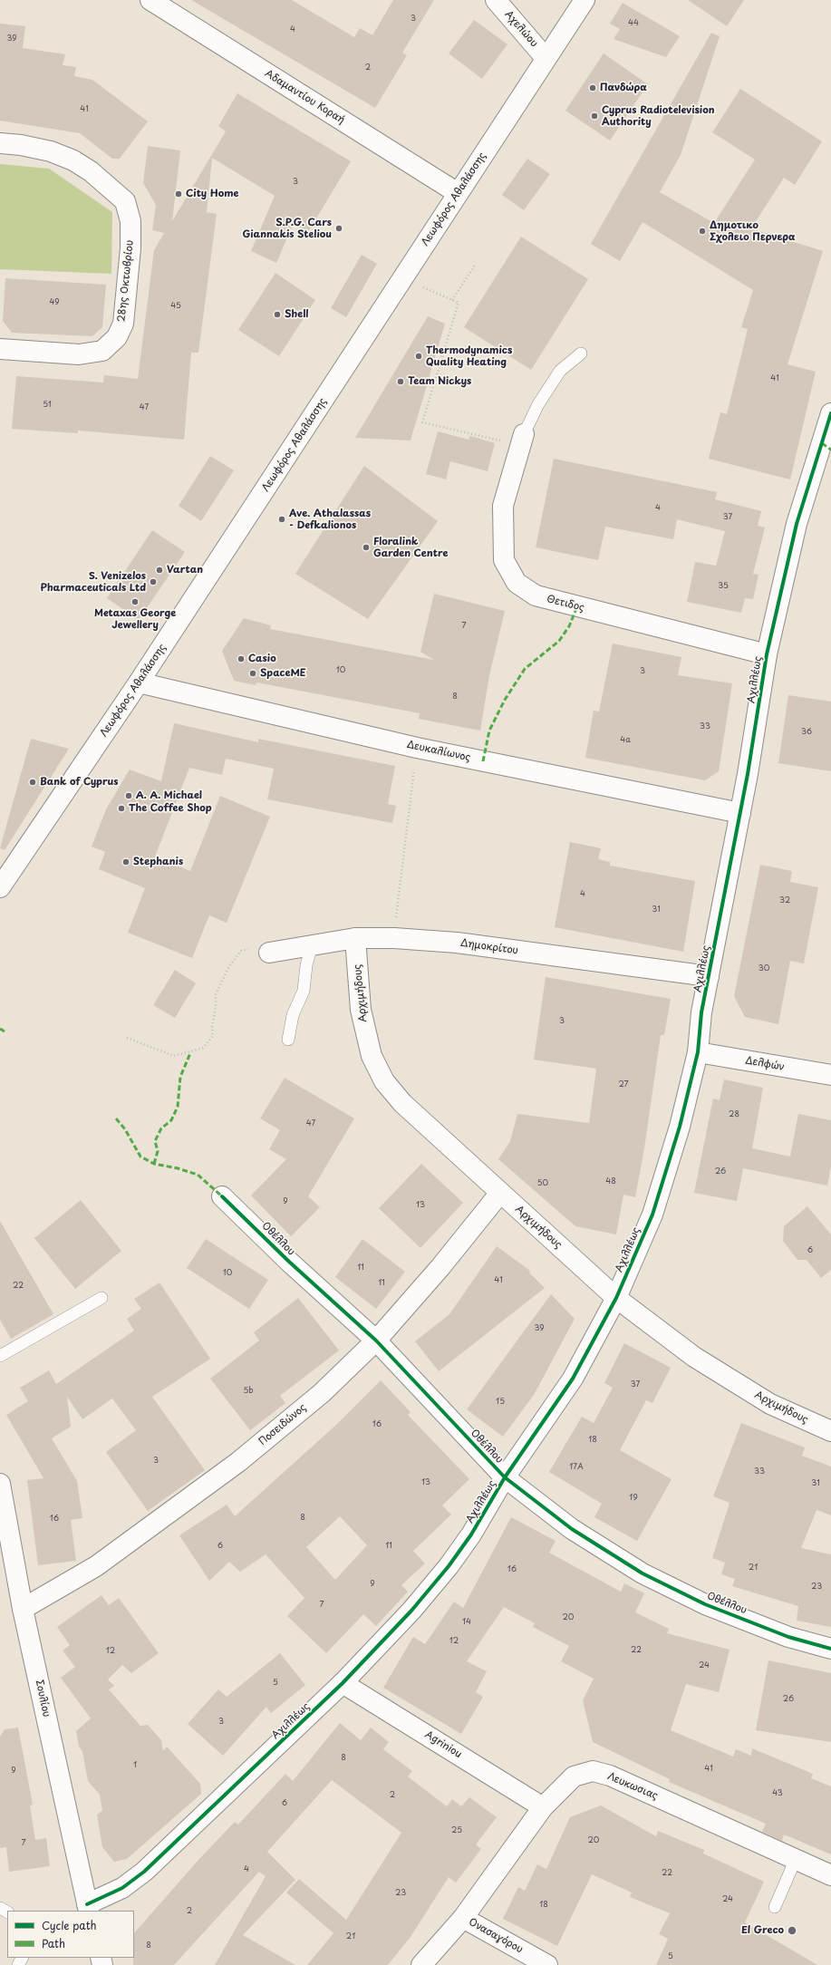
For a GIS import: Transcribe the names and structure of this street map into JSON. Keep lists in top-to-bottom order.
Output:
{
  "streets": {
    "street": [
      "Αχελώου",
      "Αδαμαντίου Κοραή",
      "Λεωφόρος Αθαλάσσης",
      "28ης Οκτωβρίου",
      "Θετιδος",
      "Αχιλλέως",
      "Δευκαλίωνος",
      "Δημοκρίτου",
      "Αρχιμήδους",
      "Δελφών",
      "Οθέλλου",
      "Ποσειδώνος",
      "Σουλίου",
      "Agriniou",
      "Λευκωσιας",
      "Ονασαγόρου"
    ]
  },
  "crossings": [
    ["Αχελώου", "Λεωφόρος Αθαλάσσης"],
    ["Αδαμαντίου Κοραή", "Λεωφόρος Αθαλάσσης"],
    ["Λεωφόρος Αθαλάσσης", "Δευκαλίωνος"],
    ["Θετιδος", "Αχιλλέως"],
    ["Αχιλλέως", "Δευκαλίωνος"],
    ["Αχιλλέως", "Δημοκρίτου"],
    ["Αχιλλέως", "Αρχιμήδους"],
    ["Αχιλλέως", "Δελφών"],
    ["Αχιλλέως", "Οθέλλου"],
    ["Αχιλλέως", "Σουλίου"],
    ["Αχιλλέως", "Agriniou"],
    ["Δημοκρίτου", "Αρχιμήδους"],
    ["Αρχιμήδους", "Ποσειδώνος"],
    ["Οθέλλου", "Ποσειδώνος"],
    ["Ποσειδώνος", "Σουλίου"],
    ["Agriniou", "Λευκωσιας"],
    ["Λευκωσιας", "Ονασαγόρου"]
  ],
  "places": [
    "Πανδώρα",
    "Cyprus Radiotelevision Authority",
    "City Home",
    "S.P.G. Cars Giannakis Steliou",
    "Δημοτικο Σχολειο Περνερα",
    "Shell",
    "Thermodynamics Quality Heating",
    "Team Nickys",
    "Ave. Athalassas - Defkalionos",
    "Floralink Garden Centre",
    "Vartan",
    "S. Venizelos Pharmaceuticals Ltd",
    "Metaxas George Jewellery",
    "Casio",
    "SpaceME",
    "Bank of Cyprus",
    "A. A. Michael",
    "The Coffee Shop",
    "Stephanis",
    "El Greco"
  ],
  "house_numbers": [
    "3",
    "44",
    "4",
    "39",
    "2",
    "41",
    "3",
    "49",
    "45",
    "41",
    "51",
    "47",
    "4",
    "37",
    "35",
    "7",
    "10",
    "3",
    "8",
    "33",
    "36",
    "4a",
    "4",
    "32",
    "31",
    "30",
    "3",
    "27",
    "28",
    "47",
    "26",
    "48",
    "50",
    "9",
    "13",
    "6",
    "11",
    "10",
    "41",
    "11",
    "22",
    "39",
    "37",
    "5b",
    "15",
    "16",
    "18",
    "3",
    "17A",
    "33",
    "13",
    "31",
    "19",
    "8",
    "16",
    "6",
    "11",
    "21",
    "16",
    "9",
    "23",
    "7",
    "20",
    "14",
    "12",
    "22",
    "12",
    "24",
    "5",
    "26",
    "3",
    "8",
    "1",
    "41",
    "9",
    "43",
    "2",
    "6",
    "25",
    "20",
    "7",
    "4",
    "22",
    "23",
    "24",
    "18",
    "2",
    "21",
    "8",
    "5"
  ],
  "legend": ["Cycle path", "Path"]
}
